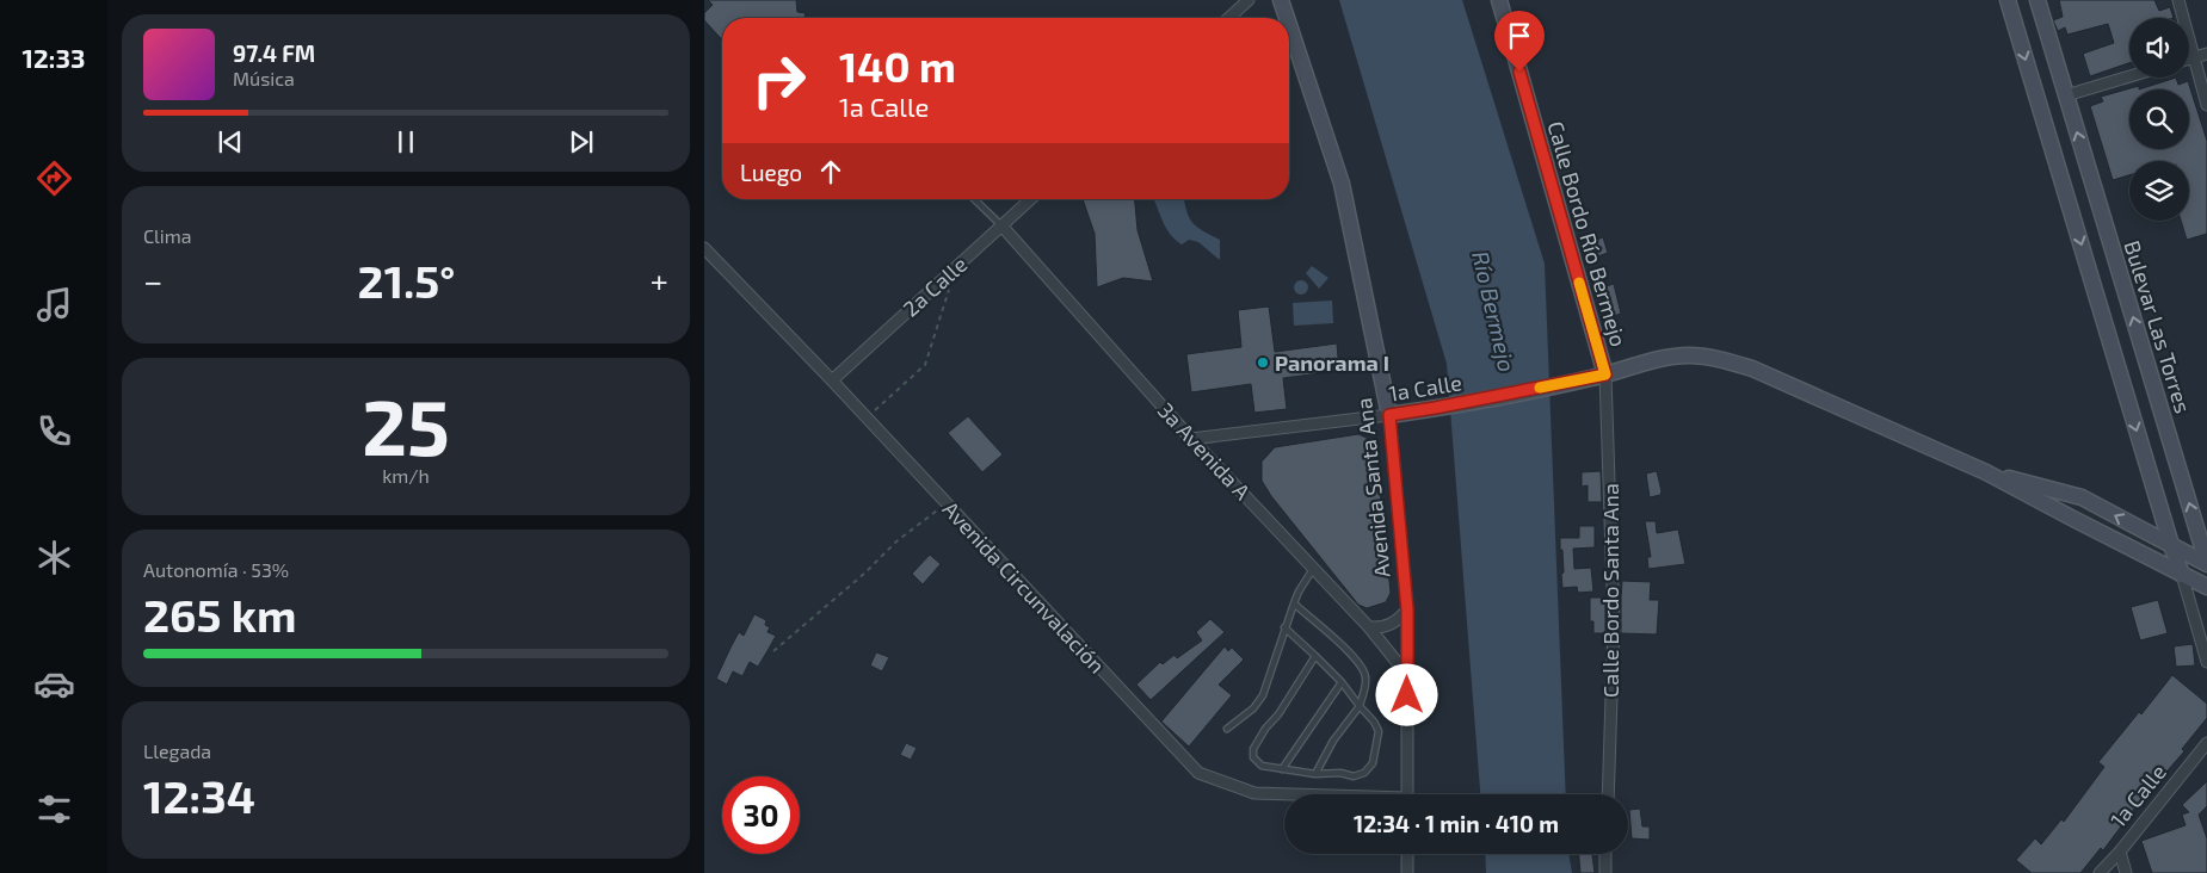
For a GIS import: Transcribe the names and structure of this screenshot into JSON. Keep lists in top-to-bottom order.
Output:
{
  "streets": {
    "main road": [
      "Calle Bordo Río Bermejo",
      "Bulevar Las Torres",
      "1a Calle",
      "Avenida Santa Ana"
    ],
    "street": [
      "2a Calle",
      "3a Avenida A",
      "Avenida Circunvalación",
      "Calle Bordo Santa Ana"
    ]
  },
  "crossings": [
    ["Calle Bordo Río Bermejo", "1a Calle"],
    ["Calle Bordo Río Bermejo", "Calle Bordo Santa Ana"],
    ["2a Calle", "3a Avenida A"],
    ["2a Calle", "Avenida Circunvalación"],
    ["1a Calle", "3a Avenida A"],
    ["1a Calle", "Avenida Santa Ana"],
    ["1a Calle", "Calle Bordo Santa Ana"],
    ["3a Avenida A", "Avenida Santa Ana"]
  ],
  "water": ["Río Bermejo"],
  "places": ["Panorama I"],
  "page": {
    "tabs": "12:33",
    "turn": ["140 m", "1a Calle"],
    "song": ["97.4 FM", "Música"],
    "then": "Luego",
    "tile": [
      "Clima",
      ["25", "km/h"],
      ["Autonomía · 53%", "265 km"],
      ["Llegada", "12:34"]
    ],
    "heat": ["−", "21.5°", "+"],
    "limit": "30",
    "trip": "12:34 · 1 min · 410 m"
  }
}
